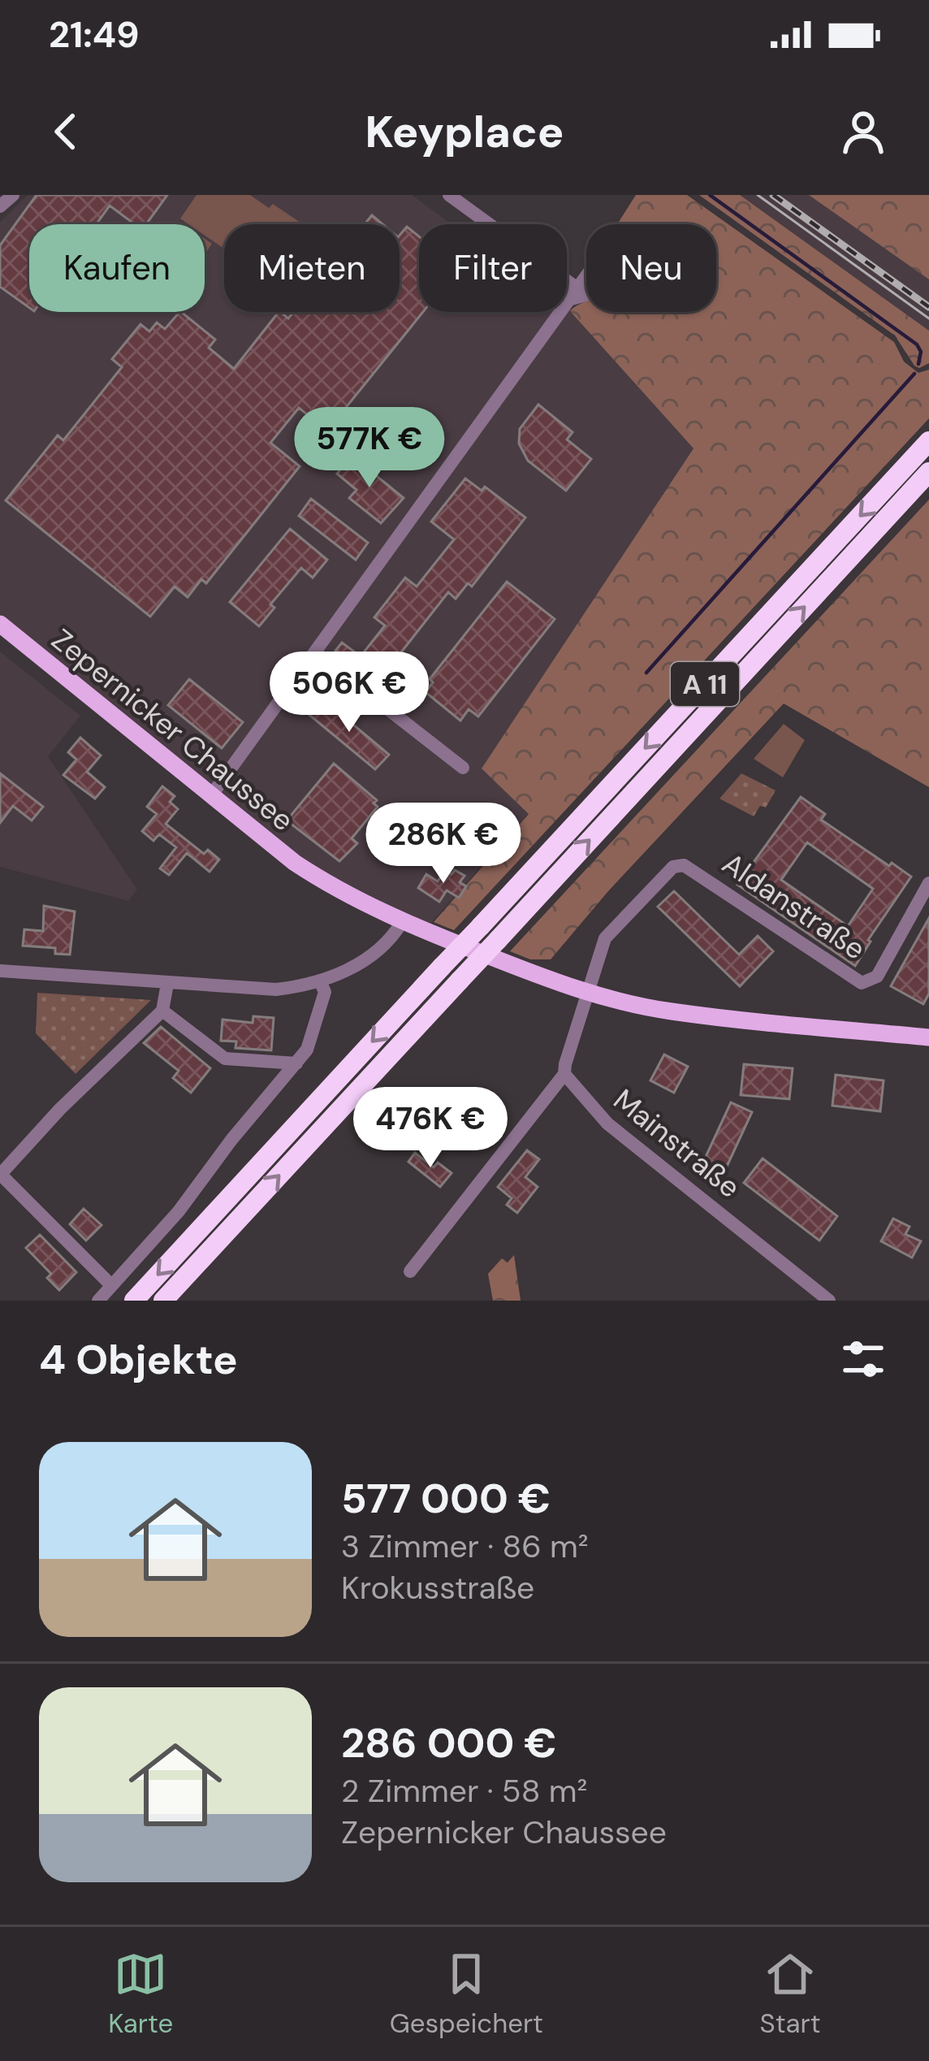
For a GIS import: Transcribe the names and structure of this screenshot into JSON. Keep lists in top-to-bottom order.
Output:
{
  "streets": {
    "highway": ["A 11"],
    "main road": ["Zepernicker Chaussee"],
    "street": ["Aldanstraße", "Mainstraße"]
  },
  "crossings": [
    ["Zepernicker Chaussee", "Aldanstraße"]
  ],
  "page": {
    "status": "21:49",
    "header": "Keyplace",
    "chip": [
      "Kaufen",
      "Mieten",
      "Filter",
      "Neu"
    ],
    "price": [
      "577K €",
      "506K €",
      "286K €",
      "476K €"
    ],
    "heading": "4 Objekte",
    "list": [
      {
        "name": "577 000 €",
        "note": "3 Zimmer · 86 m² · Krokusstraße"
      },
      {
        "name": "286 000 €",
        "note": "2 Zimmer · 58 m² · Zepernicker Chaussee"
      }
    ],
    "tabs": ["Karte", "Gespeichert", "Start"]
  }
}
